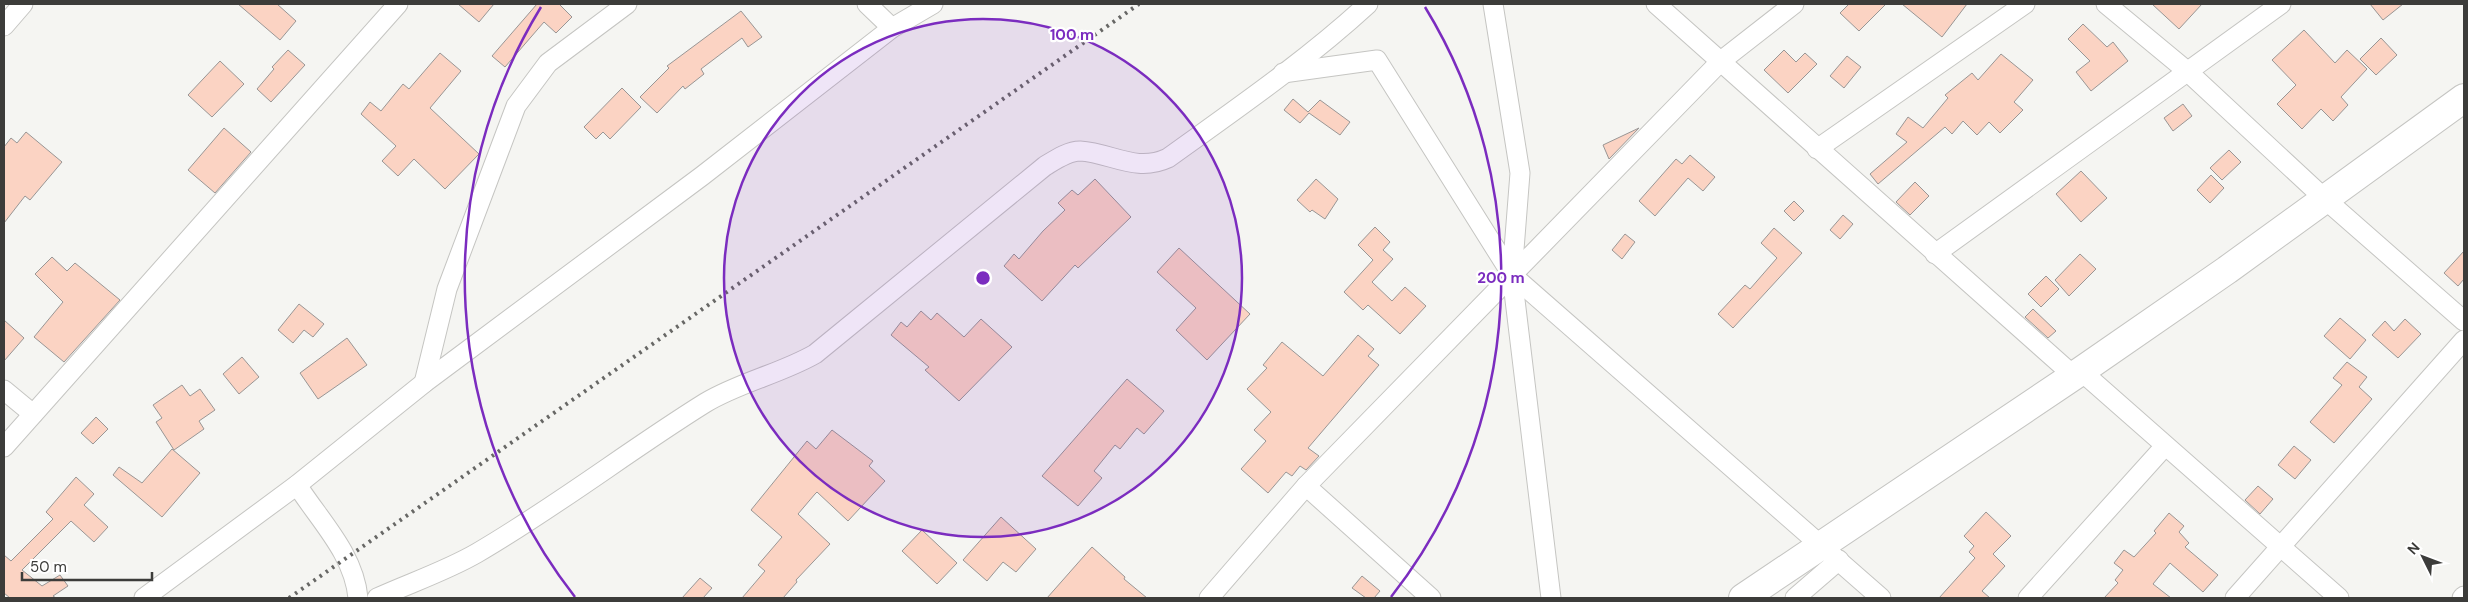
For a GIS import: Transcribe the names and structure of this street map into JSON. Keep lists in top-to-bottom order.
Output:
{
  "scale_bar": "50 m",
  "north": "top left",
  "rings": ["100 m", "200 m"]
}
